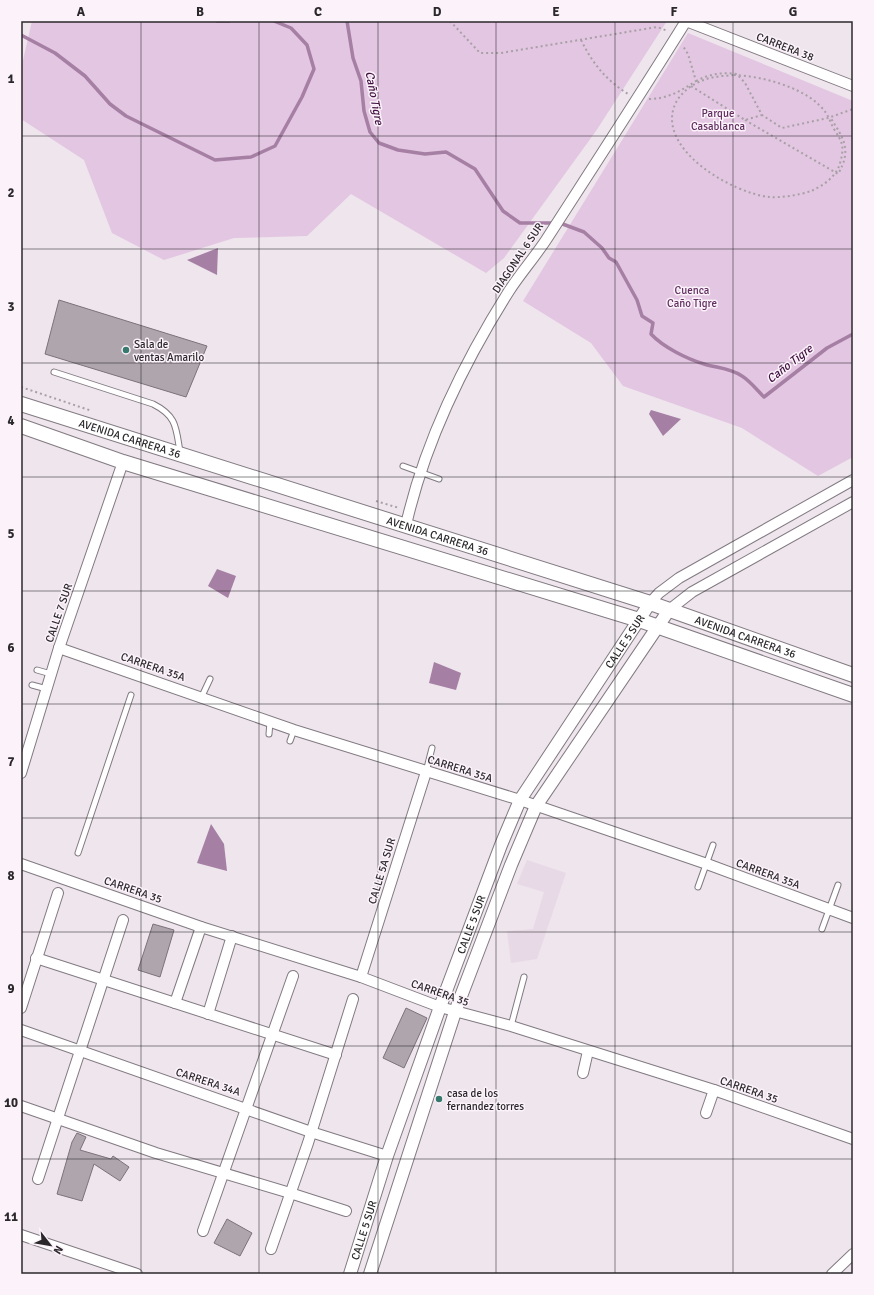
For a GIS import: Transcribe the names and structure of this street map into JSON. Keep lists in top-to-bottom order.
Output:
{
  "streets": {
    "main road": ["AVENIDA CARRERA 36"],
    "street": [
      "CARRERA 38",
      "DIAGONAL 6 SUR",
      "CALLE 7 SUR",
      "CALLE 5 SUR",
      "CARRERA 35A",
      "CALLE 5A SUR",
      "CARRERA 35",
      "CARRERA 34A"
    ]
  },
  "crossings": [
    ["CARRERA 38", "DIAGONAL 6 SUR"],
    ["DIAGONAL 6 SUR", "AVENIDA CARRERA 36"],
    ["AVENIDA CARRERA 36", "CALLE 7 SUR"],
    ["AVENIDA CARRERA 36", "CALLE 5 SUR"],
    ["CALLE 7 SUR", "CARRERA 35A"],
    ["CALLE 5 SUR", "CARRERA 35A"],
    ["CALLE 5 SUR", "CARRERA 35"],
    ["CALLE 5 SUR", "CARRERA 34A"],
    ["CARRERA 35A", "CALLE 5A SUR"],
    ["CALLE 5A SUR", "CARRERA 35"]
  ],
  "water": ["Caño Tigre"],
  "parks": ["Parque Casablanca", "Cuenca Caño Tigre"],
  "places": ["Sala de ventas Amarilo", "casa de los fernandez torres"],
  "north": "bottom right",
  "grid": {
    "columns": [
      "A",
      "B",
      "C",
      "D",
      "E",
      "F",
      "G"
    ],
    "rows": [
      "1",
      "2",
      "3",
      "4",
      "5",
      "6",
      "7",
      "8",
      "9",
      "10",
      "11"
    ]
  }
}
